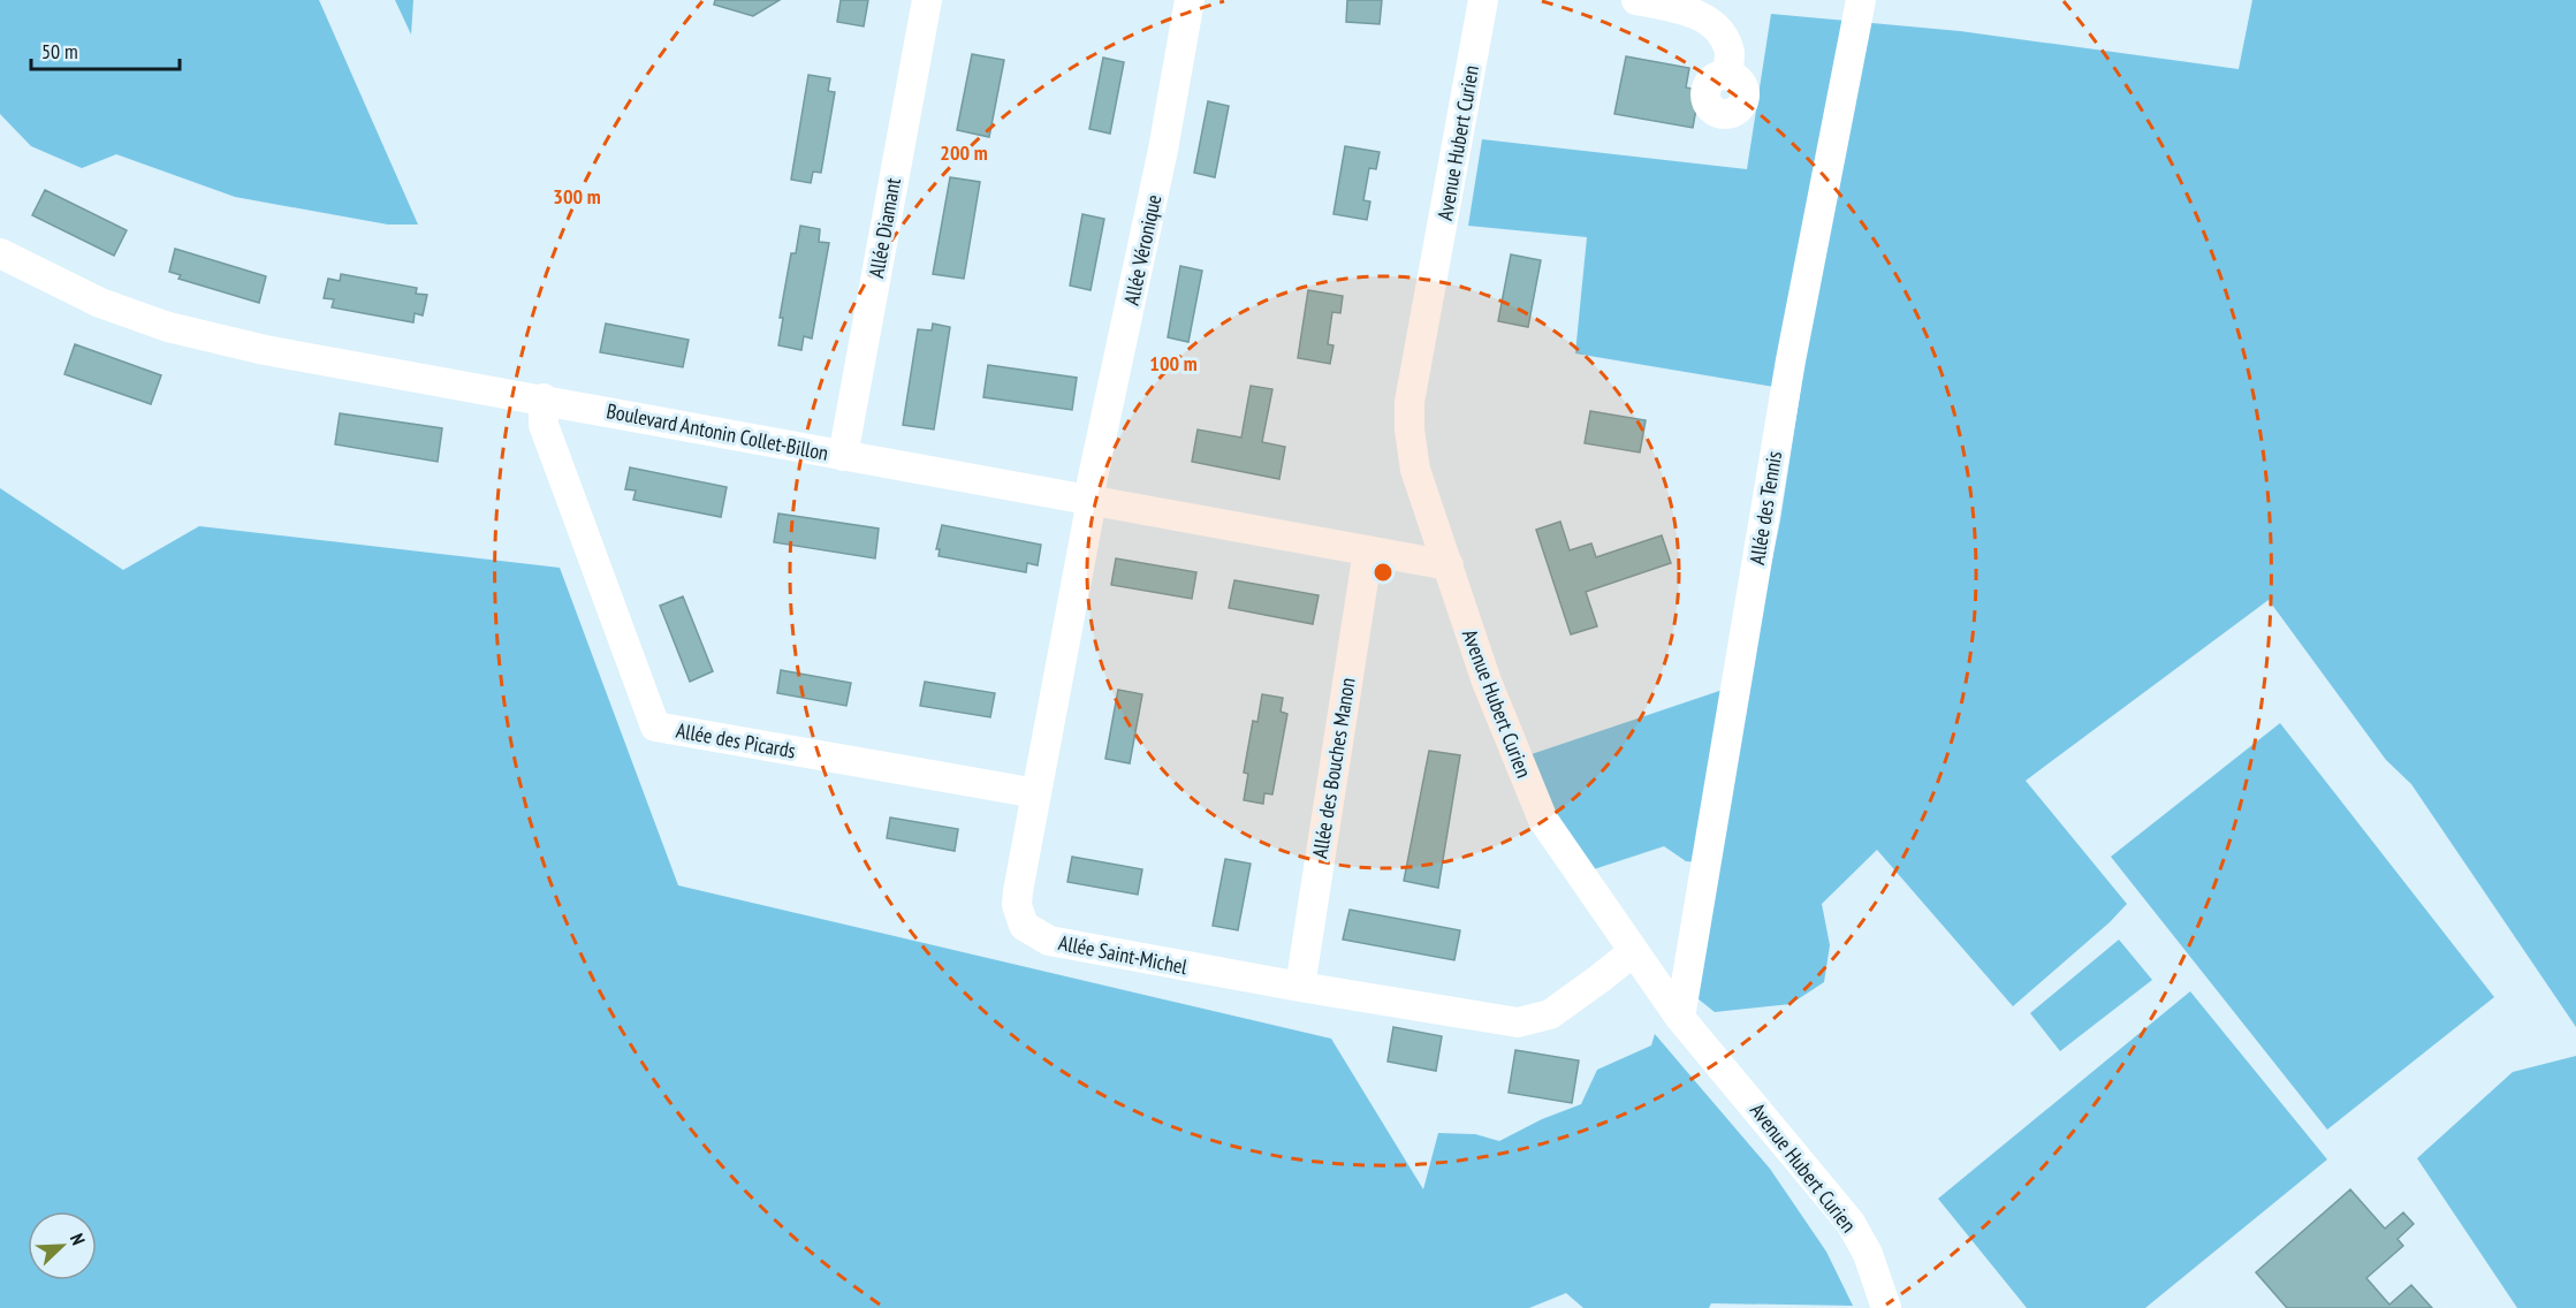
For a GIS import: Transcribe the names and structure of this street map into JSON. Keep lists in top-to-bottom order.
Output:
{
  "streets": {
    "street": [
      "Avenue Hubert Curien",
      "Allée Diamant",
      "Allée Véronique",
      "Boulevard Antonin Collet-Billon",
      "Allée des Tennis",
      "Allée des Picards",
      "Allée des Bouches Manon",
      "Allée Saint-Michel"
    ]
  },
  "crossings": [
    ["Avenue Hubert Curien", "Boulevard Antonin Collet-Billon"],
    ["Avenue Hubert Curien", "Allée des Tennis"],
    ["Avenue Hubert Curien", "Allée Saint-Michel"],
    ["Allée Diamant", "Boulevard Antonin Collet-Billon"],
    ["Allée Véronique", "Boulevard Antonin Collet-Billon"],
    ["Allée Véronique", "Allée Saint-Michel"],
    ["Boulevard Antonin Collet-Billon", "Allée des Picards"],
    ["Boulevard Antonin Collet-Billon", "Allée des Bouches Manon"],
    ["Boulevard Antonin Collet-Billon", "Allée Saint-Michel"],
    ["Allée des Picards", "Allée Saint-Michel"],
    ["Allée des Bouches Manon", "Allée Saint-Michel"]
  ],
  "scale_bar": "50 m",
  "north": "top right",
  "rings": ["200 m", "300 m", "100 m"]
}
